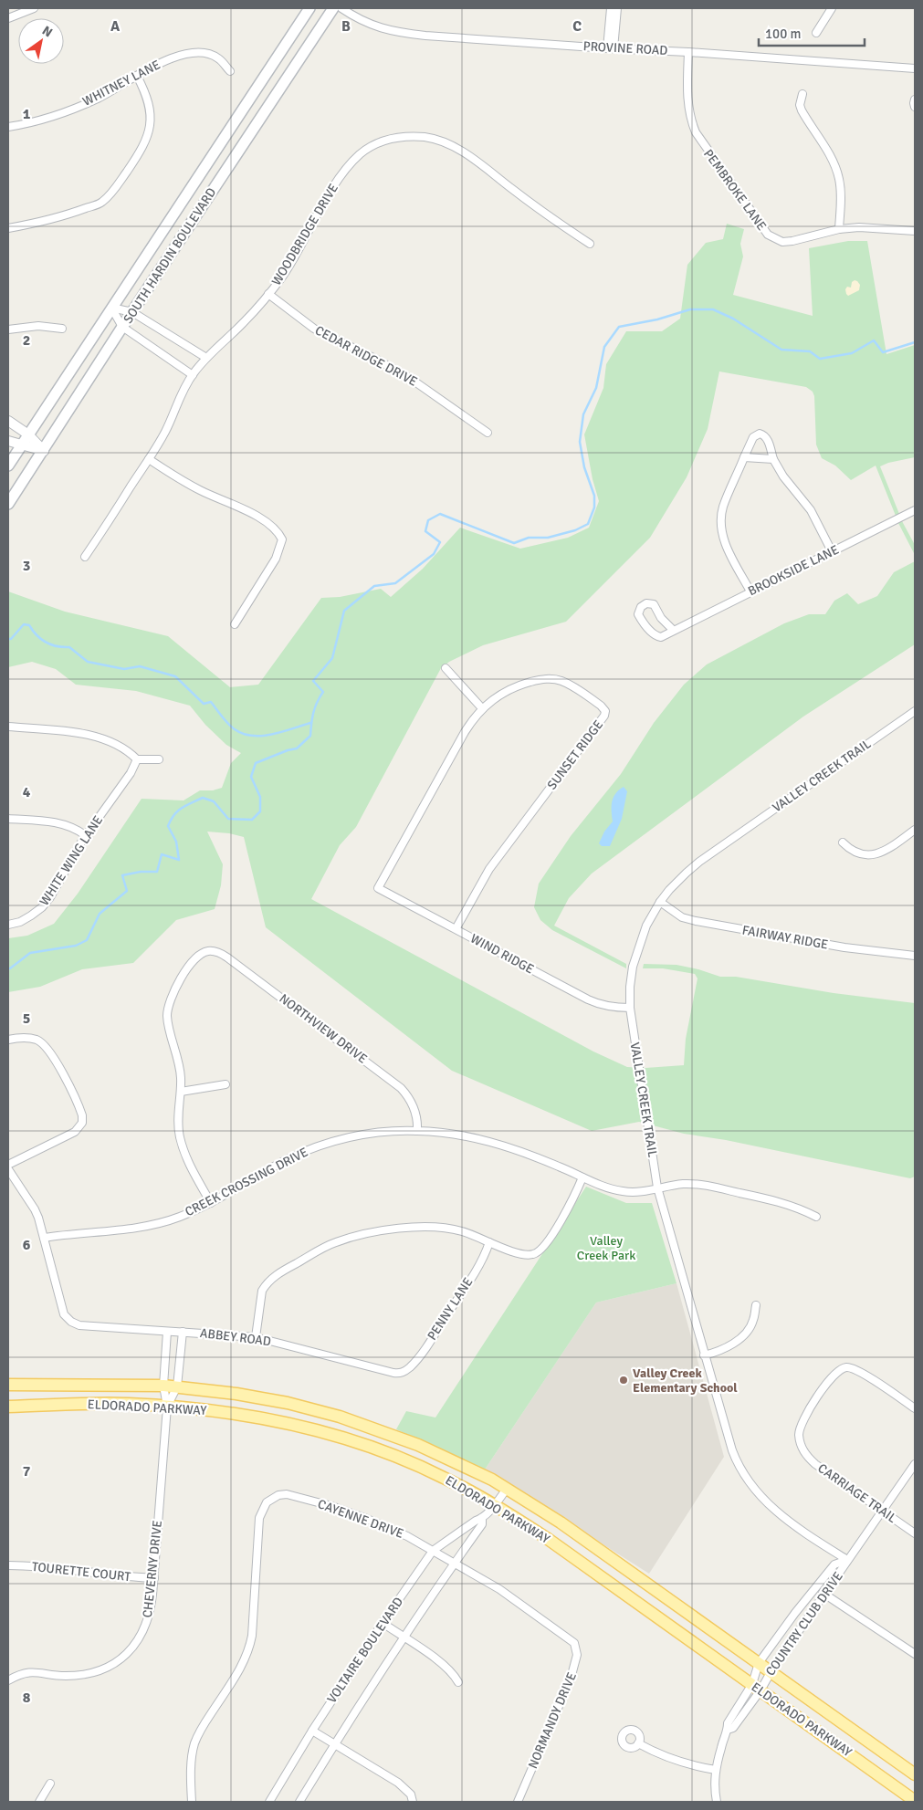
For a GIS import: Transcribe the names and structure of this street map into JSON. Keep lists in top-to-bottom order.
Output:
{
  "streets": {
    "main road": ["SOUTH HARDIN BOULEVARD", "ELDORADO PARKWAY"],
    "street": [
      "PROVINE ROAD",
      "WHITNEY LANE",
      "PEMBROKE LANE",
      "WOODBRIDGE DRIVE",
      "CEDAR RIDGE DRIVE",
      "BROOKSIDE LANE",
      "SUNSET RIDGE",
      "VALLEY CREEK TRAIL",
      "WHITE WING LANE",
      "FAIRWAY RIDGE",
      "WIND RIDGE",
      "NORTHVIEW DRIVE",
      "CREEK CROSSING DRIVE",
      "PENNY LANE",
      "ABBEY ROAD",
      "CARRIAGE TRAIL",
      "CAYENNE DRIVE",
      "CHEVERNY DRIVE",
      "TOURETTE COURT",
      "COUNTRY CLUB DRIVE",
      "VOLTAIRE BOULEVARD",
      "NORMANDY DRIVE"
    ]
  },
  "crossings": [
    ["PROVINE ROAD", "PEMBROKE LANE"],
    ["WOODBRIDGE DRIVE", "CEDAR RIDGE DRIVE"],
    ["SUNSET RIDGE", "WIND RIDGE"],
    ["VALLEY CREEK TRAIL", "FAIRWAY RIDGE"],
    ["VALLEY CREEK TRAIL", "WIND RIDGE"],
    ["VALLEY CREEK TRAIL", "CREEK CROSSING DRIVE"],
    ["VALLEY CREEK TRAIL", "COUNTRY CLUB DRIVE"],
    ["NORTHVIEW DRIVE", "CREEK CROSSING DRIVE"],
    ["CREEK CROSSING DRIVE", "ABBEY ROAD"],
    ["PENNY LANE", "ABBEY ROAD"],
    ["ABBEY ROAD", "CHEVERNY DRIVE"],
    ["ELDORADO PARKWAY", "CHEVERNY DRIVE"],
    ["ELDORADO PARKWAY", "COUNTRY CLUB DRIVE"],
    ["ELDORADO PARKWAY", "VOLTAIRE BOULEVARD"],
    ["CARRIAGE TRAIL", "COUNTRY CLUB DRIVE"],
    ["CAYENNE DRIVE", "VOLTAIRE BOULEVARD"],
    ["CAYENNE DRIVE", "NORMANDY DRIVE"],
    ["CHEVERNY DRIVE", "TOURETTE COURT"]
  ],
  "parks": ["Valley Creek Park"],
  "places": ["Valley Creek Elementary School"],
  "scale_bar": "100 m",
  "north": "top right",
  "grid": {
    "columns": ["A", "B", "C"],
    "rows": [
      "1",
      "2",
      "3",
      "4",
      "5",
      "6",
      "7",
      "8"
    ]
  }
}
